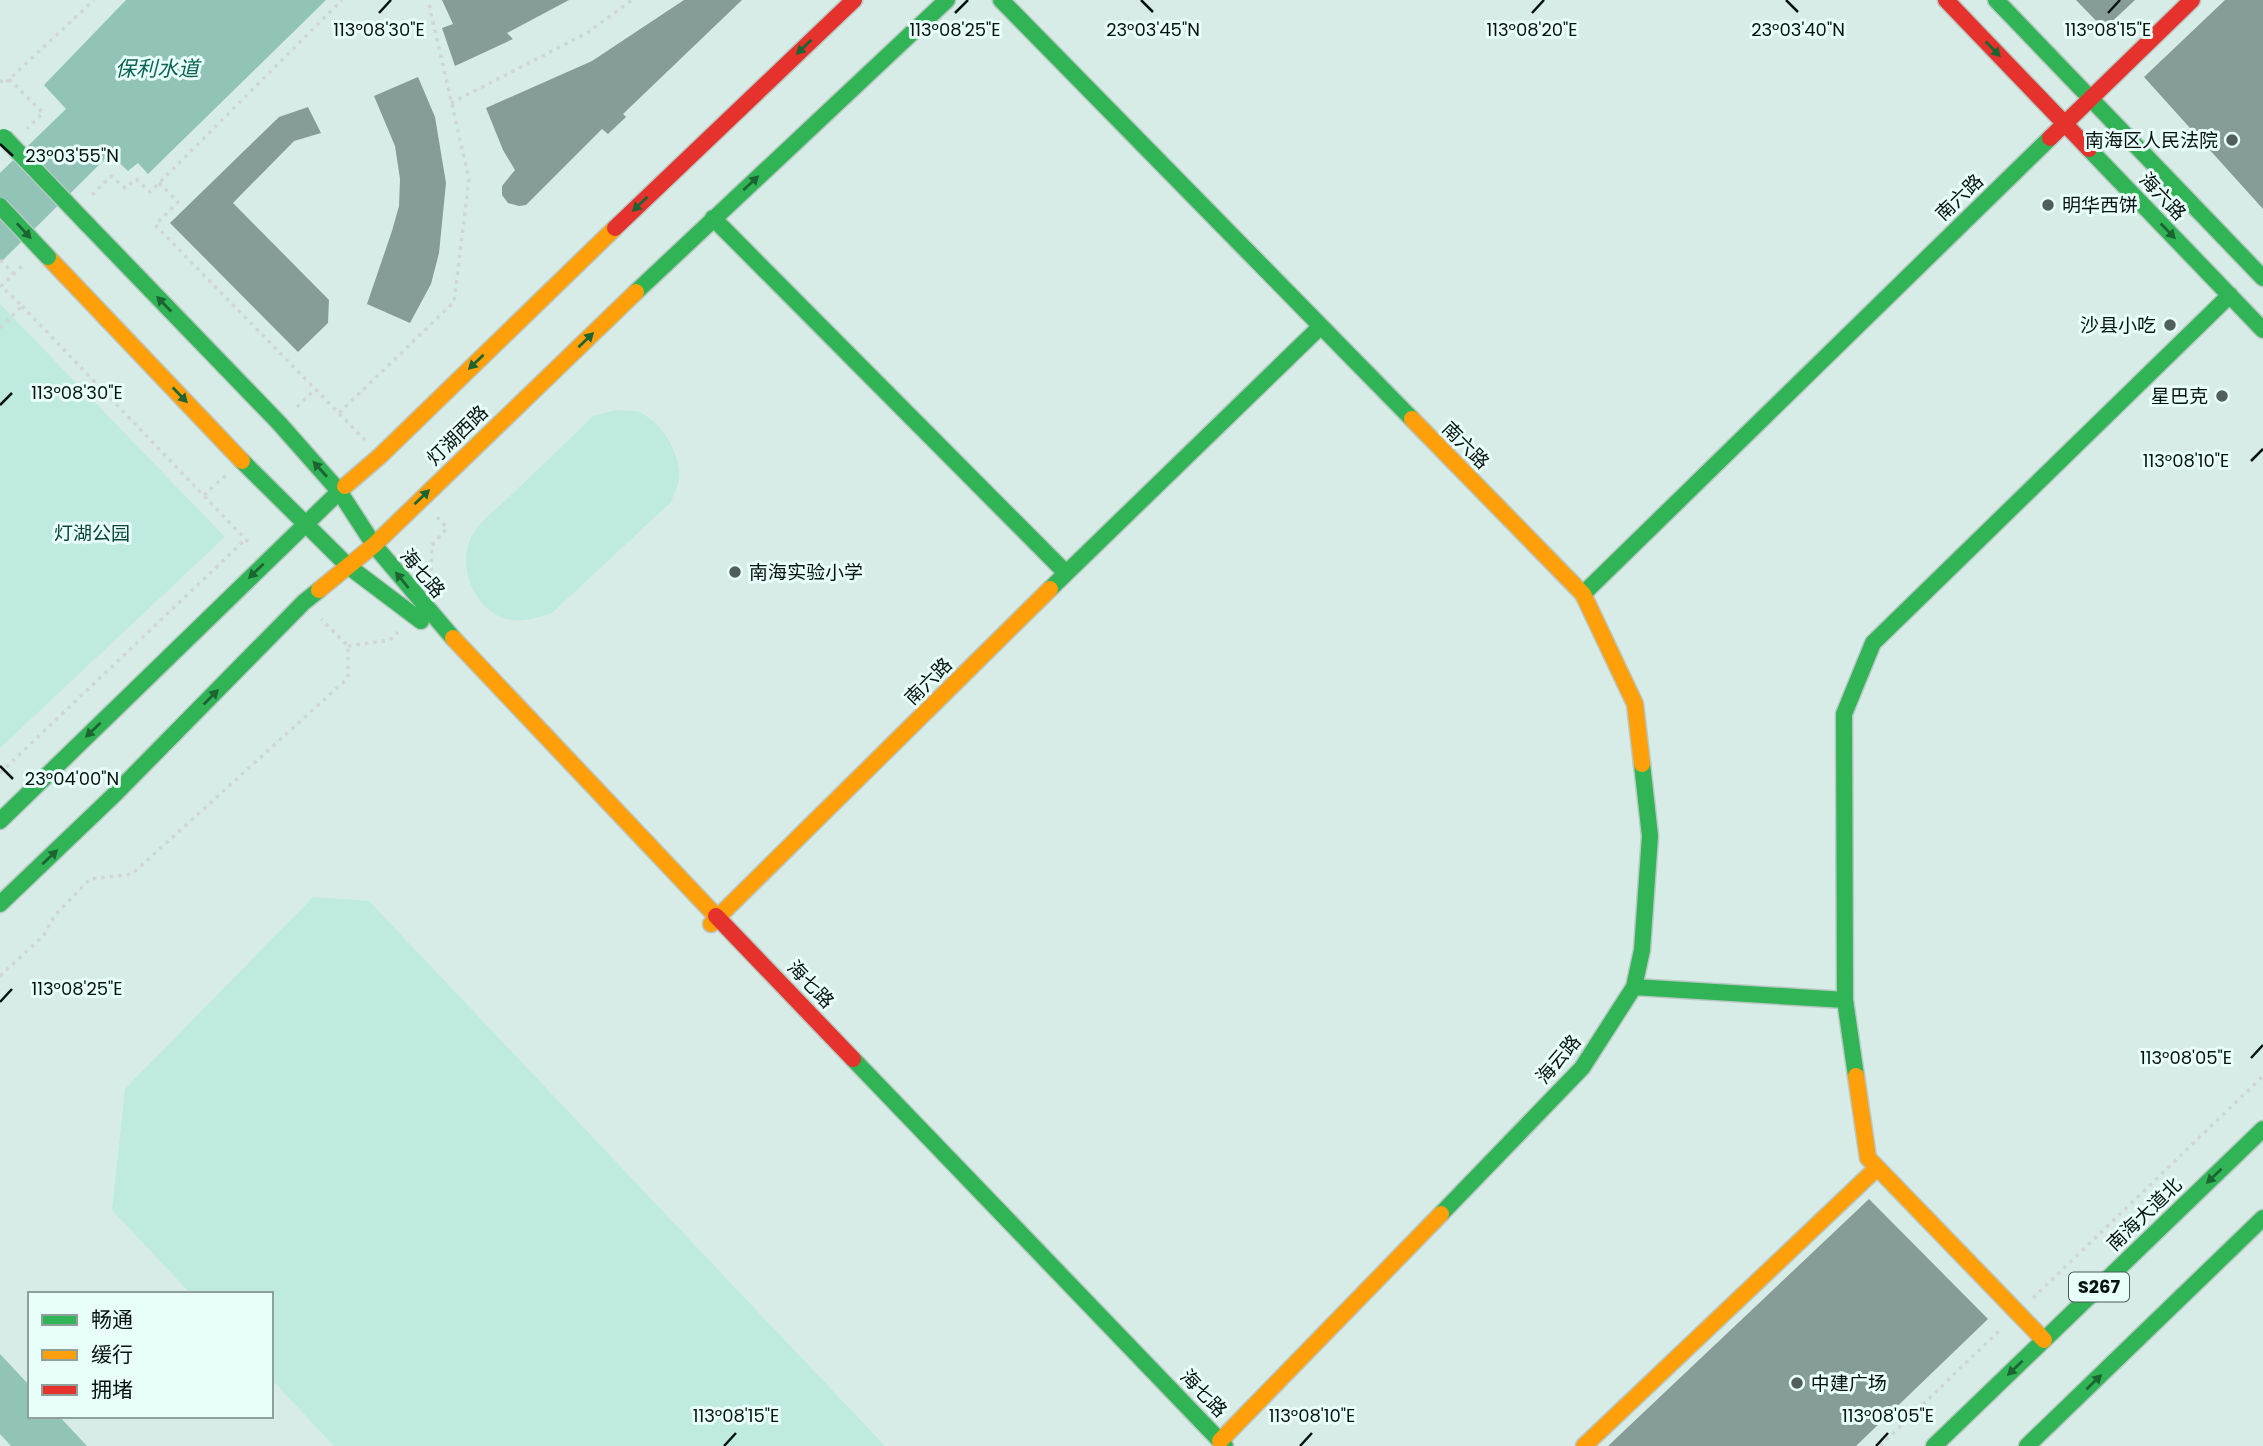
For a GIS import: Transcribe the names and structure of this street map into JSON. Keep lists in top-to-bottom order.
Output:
{
  "streets": {
    "main road": [
      "海六路",
      "南六路",
      "灯湖西路",
      "海七路",
      "海云路",
      "南海大道北",
      "S267"
    ]
  },
  "crossings": [
    ["海六路", "南六路"],
    ["南六路", "海七路"],
    ["南六路", "海云路"],
    ["灯湖西路", "海七路"],
    ["海七路", "海云路"]
  ],
  "water": ["保利水道"],
  "parks": ["灯湖公园"],
  "places": [
    "南海区人民法院",
    "明华西饼",
    "沙县小吃",
    "星巴克",
    "南海实验小学",
    "中建广场"
  ],
  "legend": ["畅通", "缓行", "拥堵"],
  "coordinates": [
    "23°03'40\"N",
    "23°03'45\"N",
    "113°08'15\"E",
    "113°08'30\"E",
    "113°08'25\"E",
    "113°08'20\"E",
    "23°03'55\"N",
    "113°08'10\"E",
    "23°04'00\"N",
    "113°08'05\"E"
  ]
}
